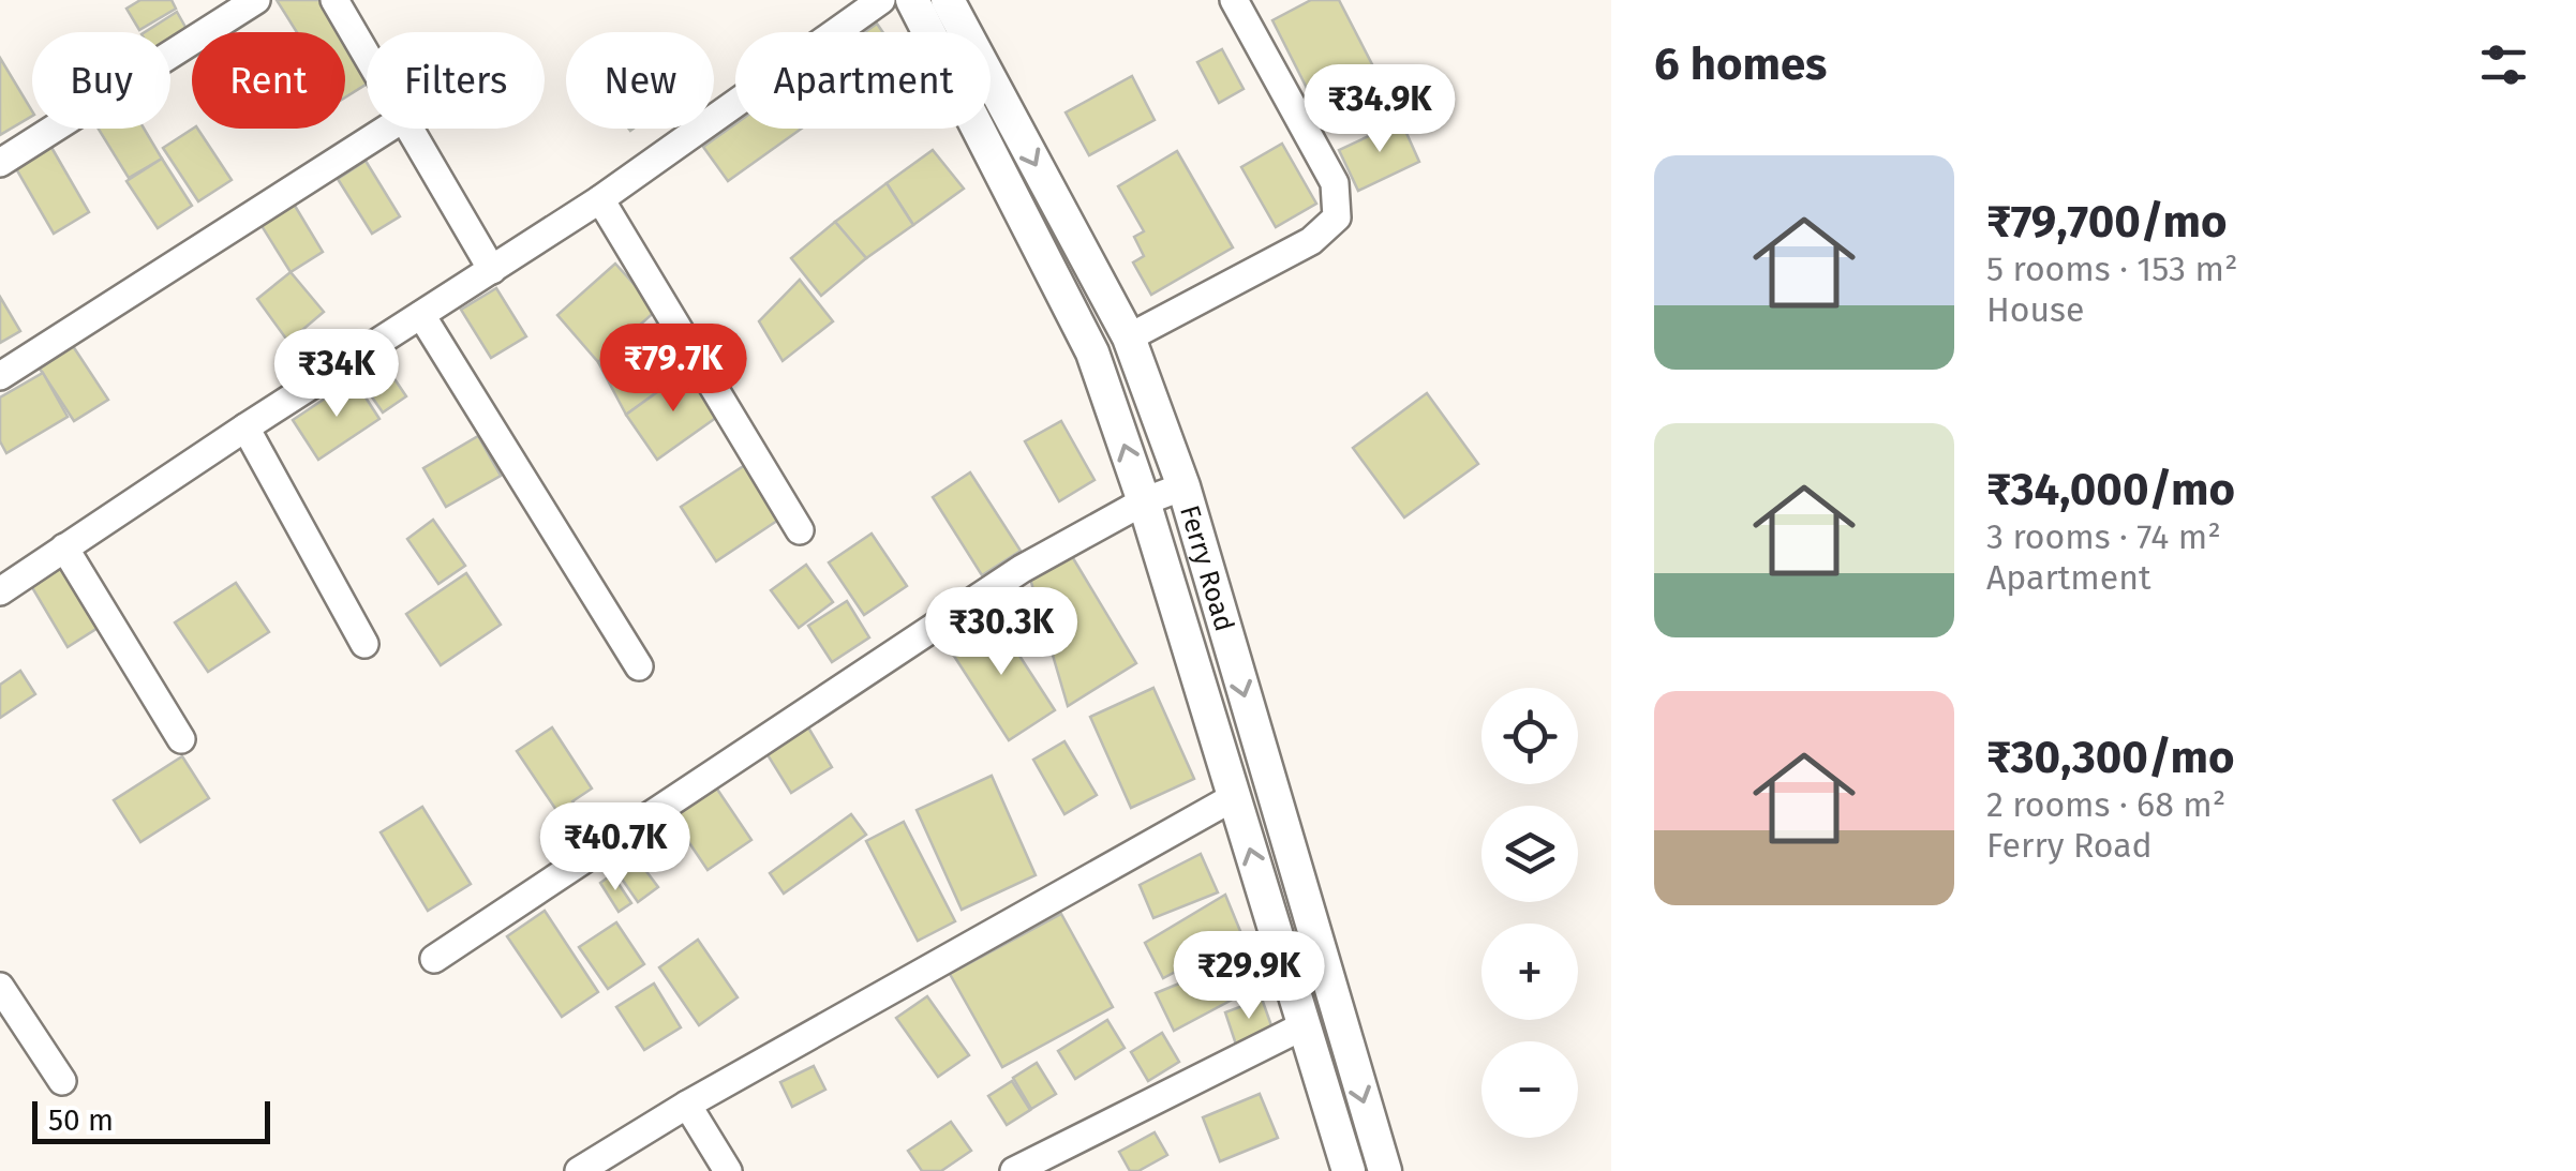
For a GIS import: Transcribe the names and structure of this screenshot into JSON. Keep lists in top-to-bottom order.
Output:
{
  "streets": {
    "street": ["Ferry Road"]
  },
  "scale_bar": "50 m",
  "page": {
    "heading": "6 homes",
    "chip": [
      "Buy",
      "Rent",
      "Filters",
      "New",
      "Apartment"
    ],
    "price": [
      "₹34.9K",
      "₹79.7K",
      "₹34K",
      "₹30.3K",
      "₹40.7K",
      "₹29.9K"
    ],
    "list": [
      {
        "name": "₹79,700/mo",
        "note": "5 rooms · 153 m² · House"
      },
      {
        "name": "₹34,000/mo",
        "note": "3 rooms · 74 m² · Apartment"
      },
      {
        "name": "₹30,300/mo",
        "note": "2 rooms · 68 m² · Ferry Road"
      }
    ],
    "map_buttons": ["+", "−"],
    "scale": "50 m"
  }
}
